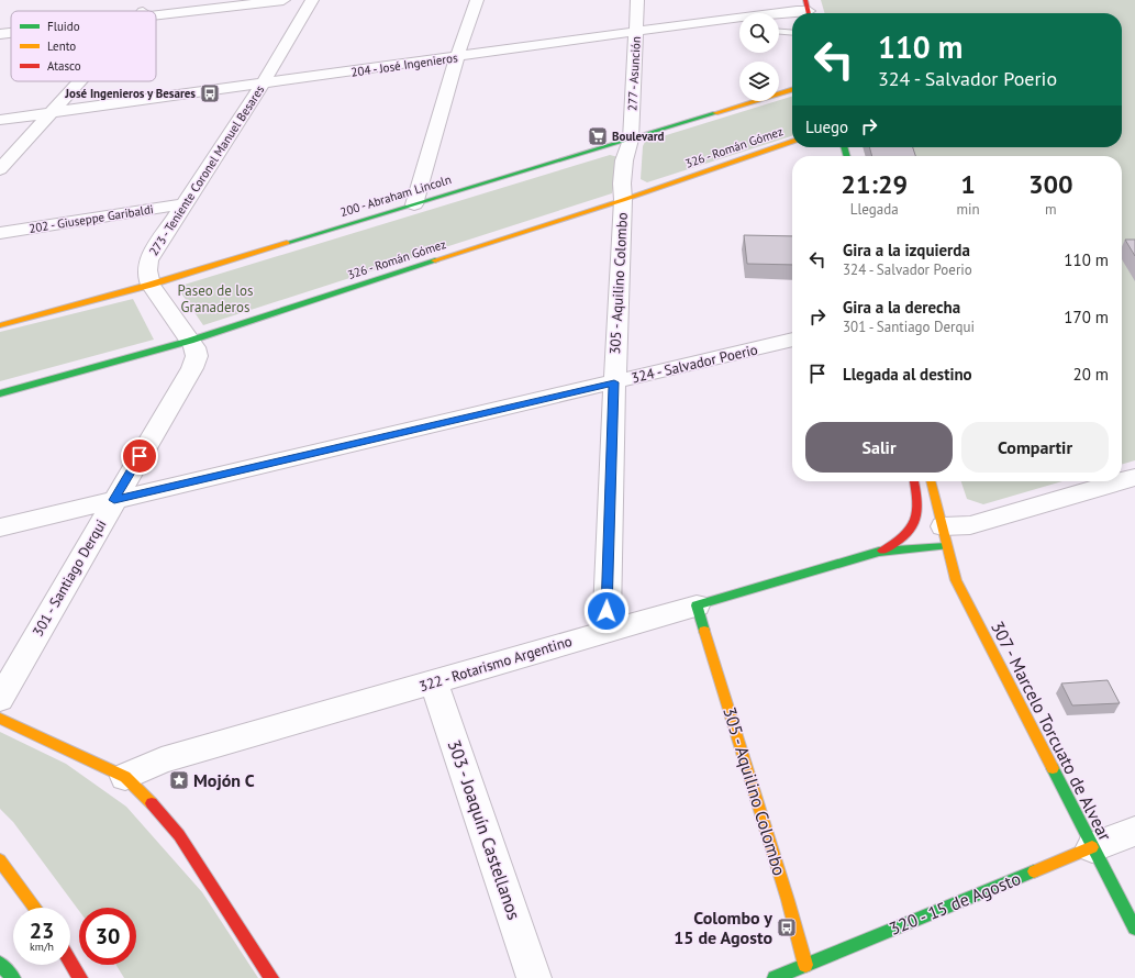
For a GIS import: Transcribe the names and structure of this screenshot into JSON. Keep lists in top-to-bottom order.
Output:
{
  "streets": {
    "main road": [
      "326 - Román Gómez",
      "200 - Abraham Lincoln",
      "305 - Aquilino Colombo",
      "322 - Rotarismo Argentino",
      "307 - Marcelo Torcuato de Alvear",
      "320 - 15 de Agosto"
    ],
    "street": [
      "204 - José Ingenieros",
      "277 - Asunción",
      "273 - Teniente Coronel Manuel Besares",
      "202 - Giuseppe Garibaldi",
      "324 - Salvador Poerio",
      "301 - Santiago Derqui",
      "303 - Joaquín Castellanos"
    ]
  },
  "crossings": [
    ["204 - José Ingenieros", "277 - Asunción"],
    ["204 - José Ingenieros", "273 - Teniente Coronel Manuel Besares"],
    ["277 - Asunción", "326 - Román Gómez"],
    ["277 - Asunción", "200 - Abraham Lincoln"],
    ["277 - Asunción", "305 - Aquilino Colombo"],
    ["326 - Román Gómez", "273 - Teniente Coronel Manuel Besares"],
    ["326 - Román Gómez", "305 - Aquilino Colombo"],
    ["326 - Román Gómez", "301 - Santiago Derqui"],
    ["273 - Teniente Coronel Manuel Besares", "200 - Abraham Lincoln"],
    ["273 - Teniente Coronel Manuel Besares", "202 - Giuseppe Garibaldi"],
    ["273 - Teniente Coronel Manuel Besares", "301 - Santiago Derqui"],
    ["305 - Aquilino Colombo", "324 - Salvador Poerio"],
    ["305 - Aquilino Colombo", "322 - Rotarismo Argentino"],
    ["305 - Aquilino Colombo", "320 - 15 de Agosto"],
    ["324 - Salvador Poerio", "301 - Santiago Derqui"],
    ["322 - Rotarismo Argentino", "307 - Marcelo Torcuato de Alvear"],
    ["322 - Rotarismo Argentino", "303 - Joaquín Castellanos"],
    ["307 - Marcelo Torcuato de Alvear", "320 - 15 de Agosto"]
  ],
  "parks": ["Paseo de los Granaderos"],
  "places": {
    "bus stop": ["José Ingenieros y Besares", "Colombo y 15 de Agosto"],
    "supermarket": ["Boulevard"],
    "place": ["Mojón C"]
  },
  "legend": ["Fluido", "Lento", "Atasco"],
  "page": {
    "turn": ["110 m", "324 - Salvador Poerio"],
    "then": "Luego",
    "eta": [
      "21:29",
      "Llegada",
      "1",
      "min",
      "300",
      "m"
    ],
    "list": [
      {
        "name": "Gira a la izquierda",
        "note": "324 - Salvador Poerio",
        "value": "110 m"
      },
      {
        "name": "Gira a la derecha",
        "note": "301 - Santiago Derqui",
        "value": "170 m"
      },
      {
        "name": "Llegada al destino",
        "value": "20 m"
      }
    ],
    "buttons": ["Salir", "Compartir"],
    "speed": "23 km/h",
    "limit": "30"
  }
}
